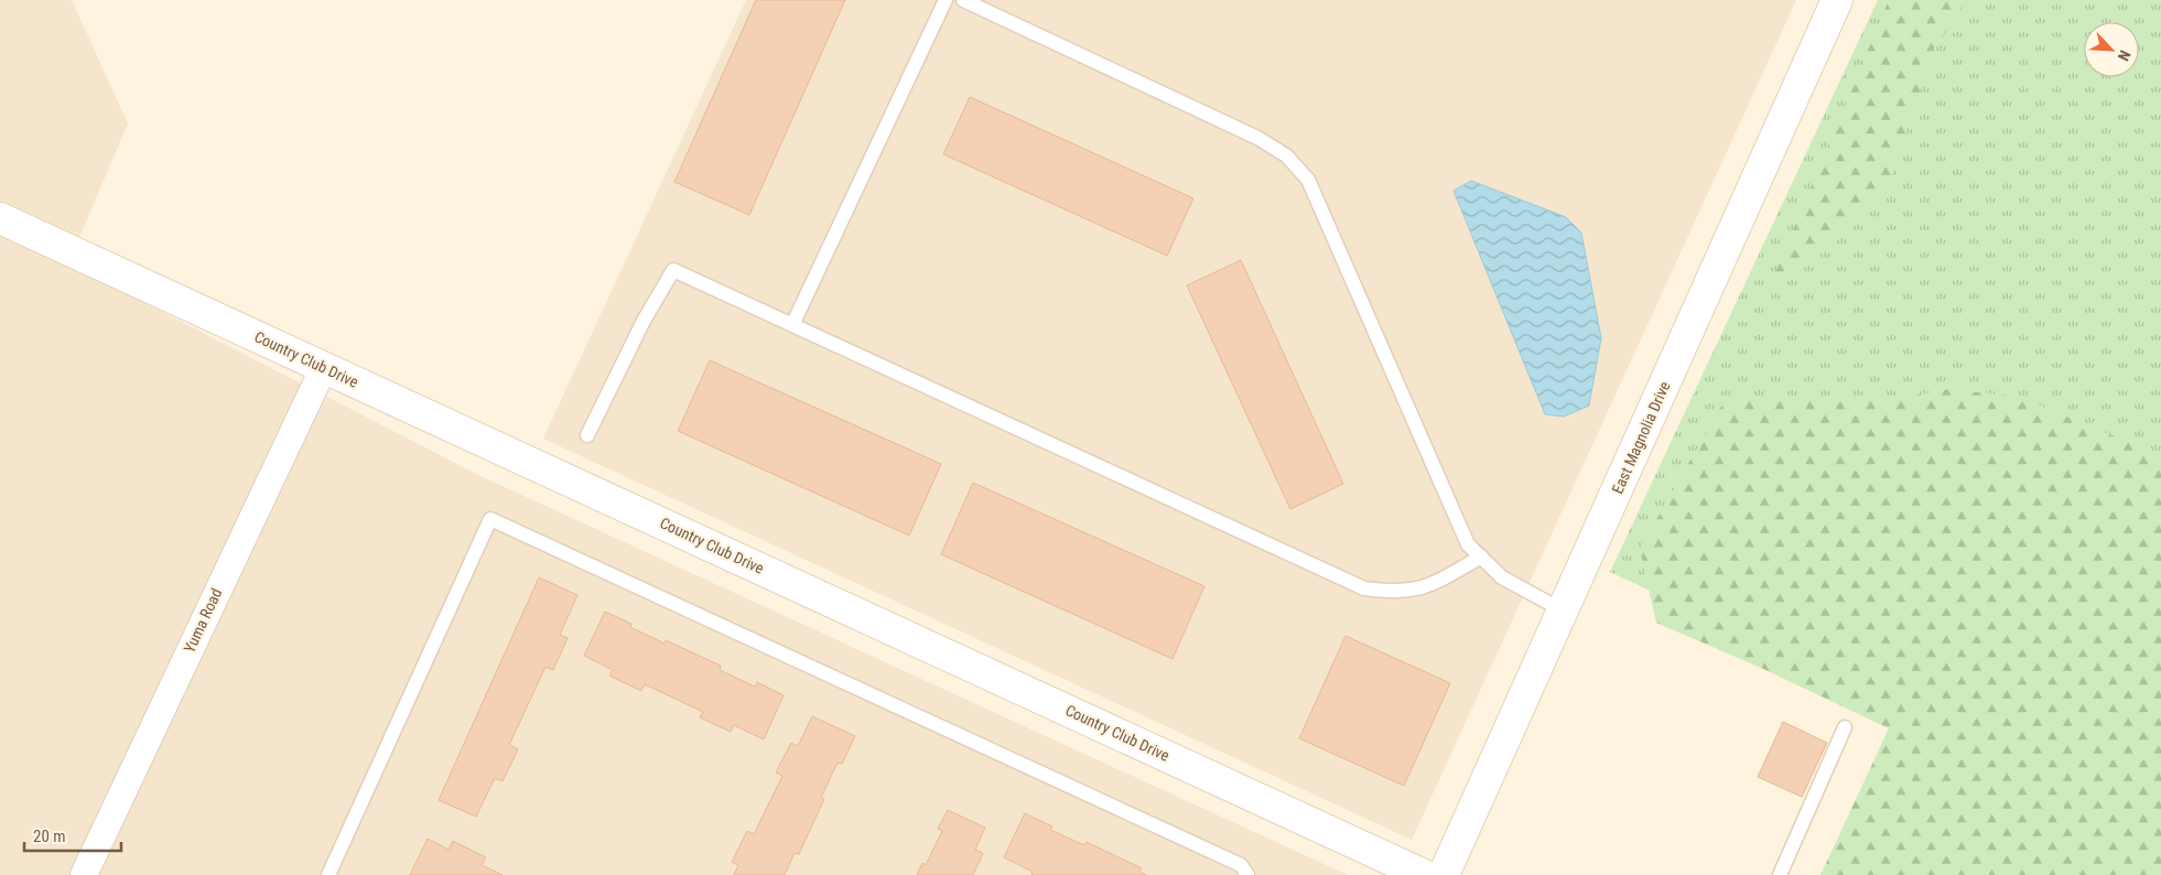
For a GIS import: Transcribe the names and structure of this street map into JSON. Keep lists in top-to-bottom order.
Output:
{
  "streets": {
    "street": ["Country Club Drive", "East Magnolia Drive", "Yuma Road"]
  },
  "crossings": [
    ["Country Club Drive", "Yuma Road"]
  ],
  "scale_bar": "20 m",
  "north": "bottom right"
}
